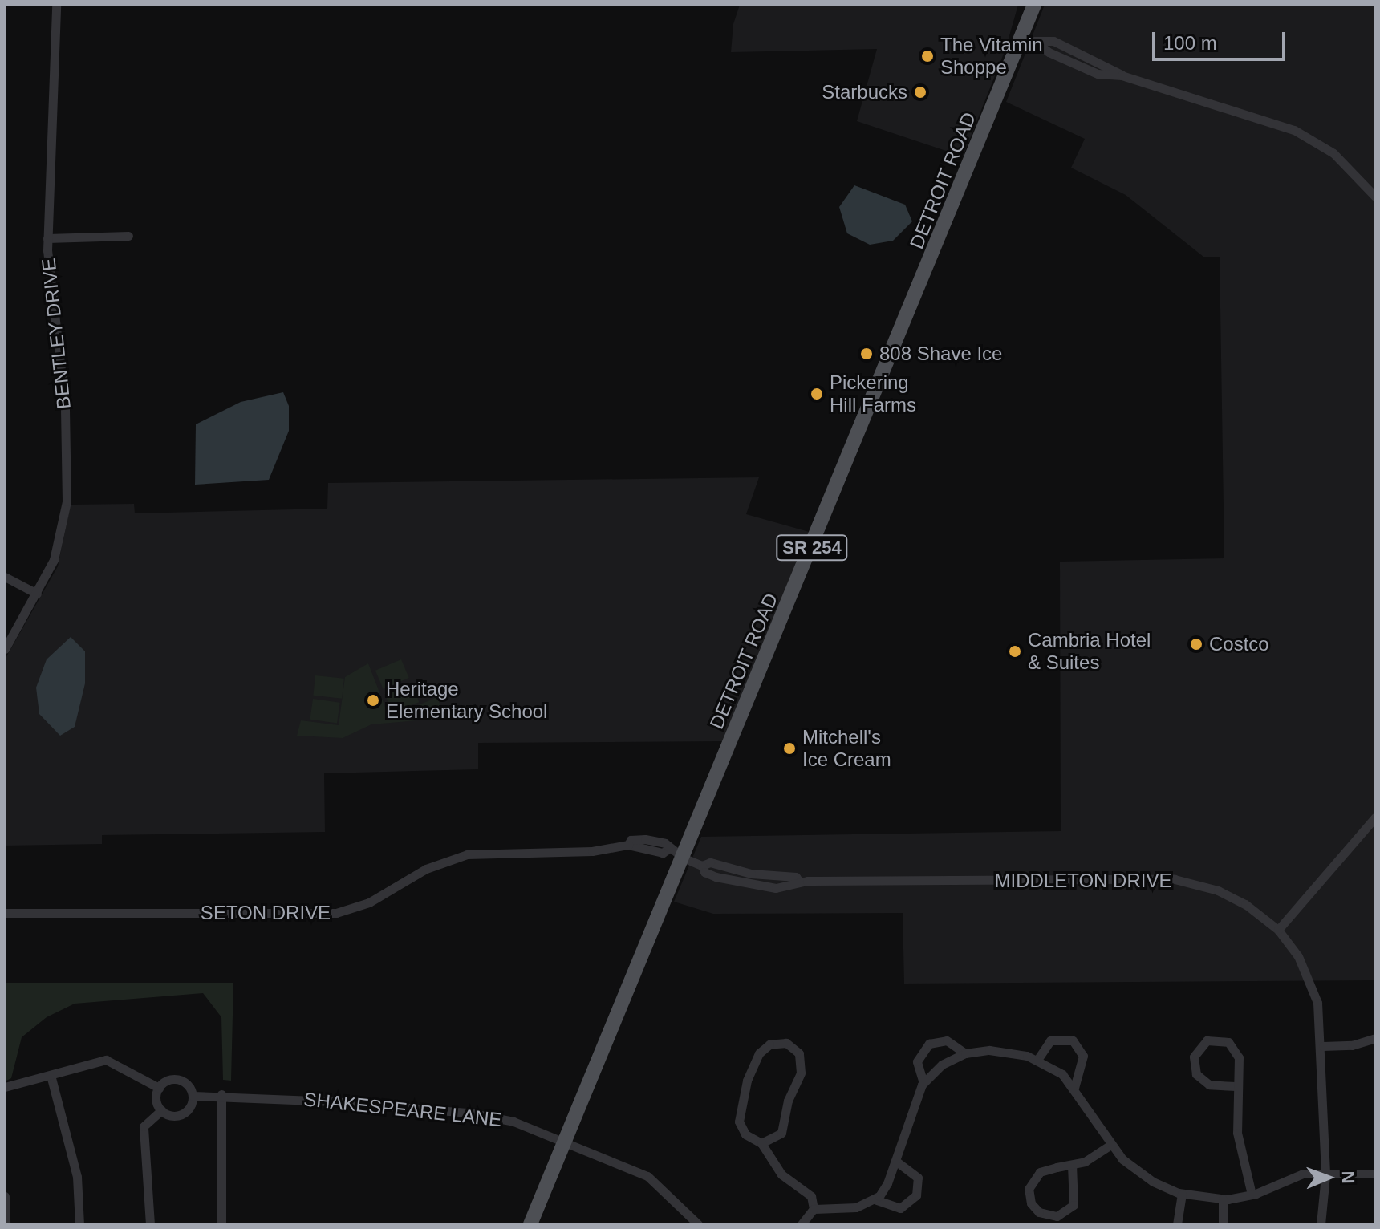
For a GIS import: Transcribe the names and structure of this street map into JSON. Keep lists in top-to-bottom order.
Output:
{
  "streets": {
    "main road": ["DETROIT ROAD", "SR 254"],
    "street": [
      "BENTLEY DRIVE",
      "MIDDLETON DRIVE",
      "SETON DRIVE",
      "SHAKESPEARE LANE"
    ]
  },
  "crossings": [
    ["DETROIT ROAD", "MIDDLETON DRIVE"],
    ["DETROIT ROAD", "SETON DRIVE"],
    ["DETROIT ROAD", "SHAKESPEARE LANE"],
    ["MIDDLETON DRIVE", "SETON DRIVE"]
  ],
  "places": [
    "The Vitamin Shoppe",
    "Starbucks",
    "808 Shave Ice",
    "Pickering Hill Farms",
    "Costco",
    "Cambria Hotel & Suites",
    "Heritage Elementary School",
    "Mitchell's Ice Cream"
  ],
  "scale_bar": "100 m",
  "north": "right"
}
